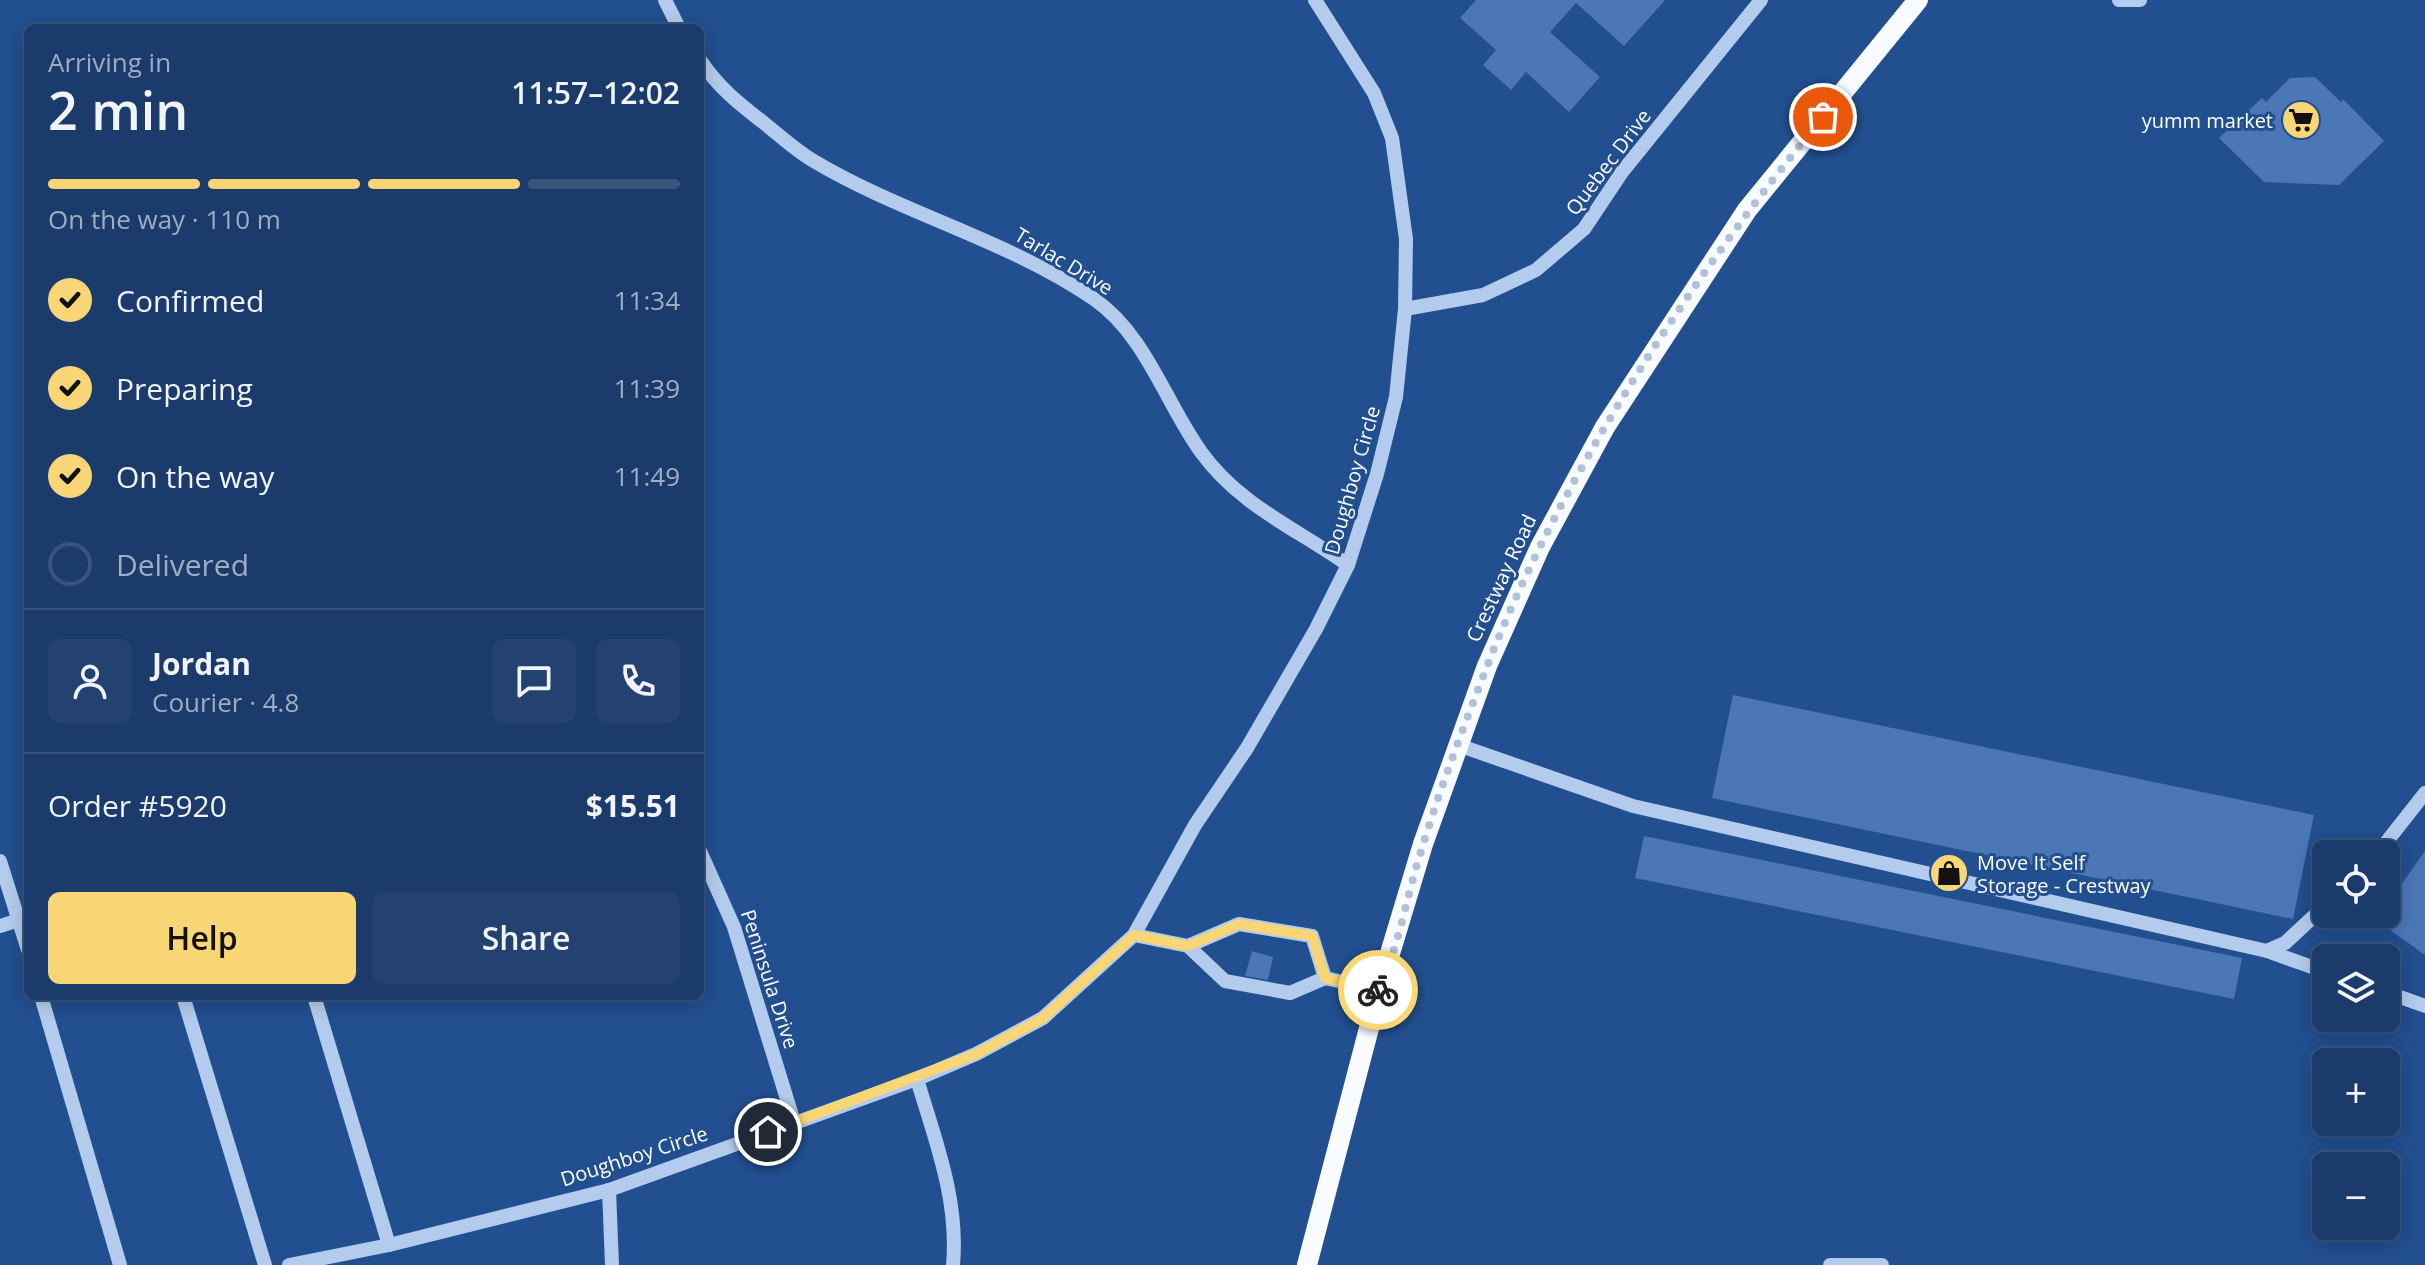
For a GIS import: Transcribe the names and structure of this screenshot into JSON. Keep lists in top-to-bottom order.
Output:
{
  "streets": {
    "main road": ["Crestway Road"],
    "street": [
      "Quebec Drive",
      "Tarlac Drive",
      "Doughboy Circle",
      "Peninsula Drive"
    ]
  },
  "crossings": [
    ["Quebec Drive", "Doughboy Circle"],
    ["Tarlac Drive", "Doughboy Circle"],
    ["Doughboy Circle", "Peninsula Drive"]
  ],
  "places": {
    "supermarket": ["yumm market"],
    "shop": ["Move It Self Storage - Crestway"]
  },
  "page": {
    "heading": ["2 min", "Arriving in", "11:57–12:02"],
    "panel": [
      "Jordan",
      "Courier · 4.8",
      "Order #5920",
      "$15.51"
    ],
    "bar": "On the way · 110 m",
    "list": [
      ["Confirmed", "11:34"],
      ["Preparing", "11:39"],
      ["On the way", "11:49"],
      "Delivered"
    ],
    "map_buttons": ["+", "−"],
    "buttons": ["Help", "Share"]
  }
}
